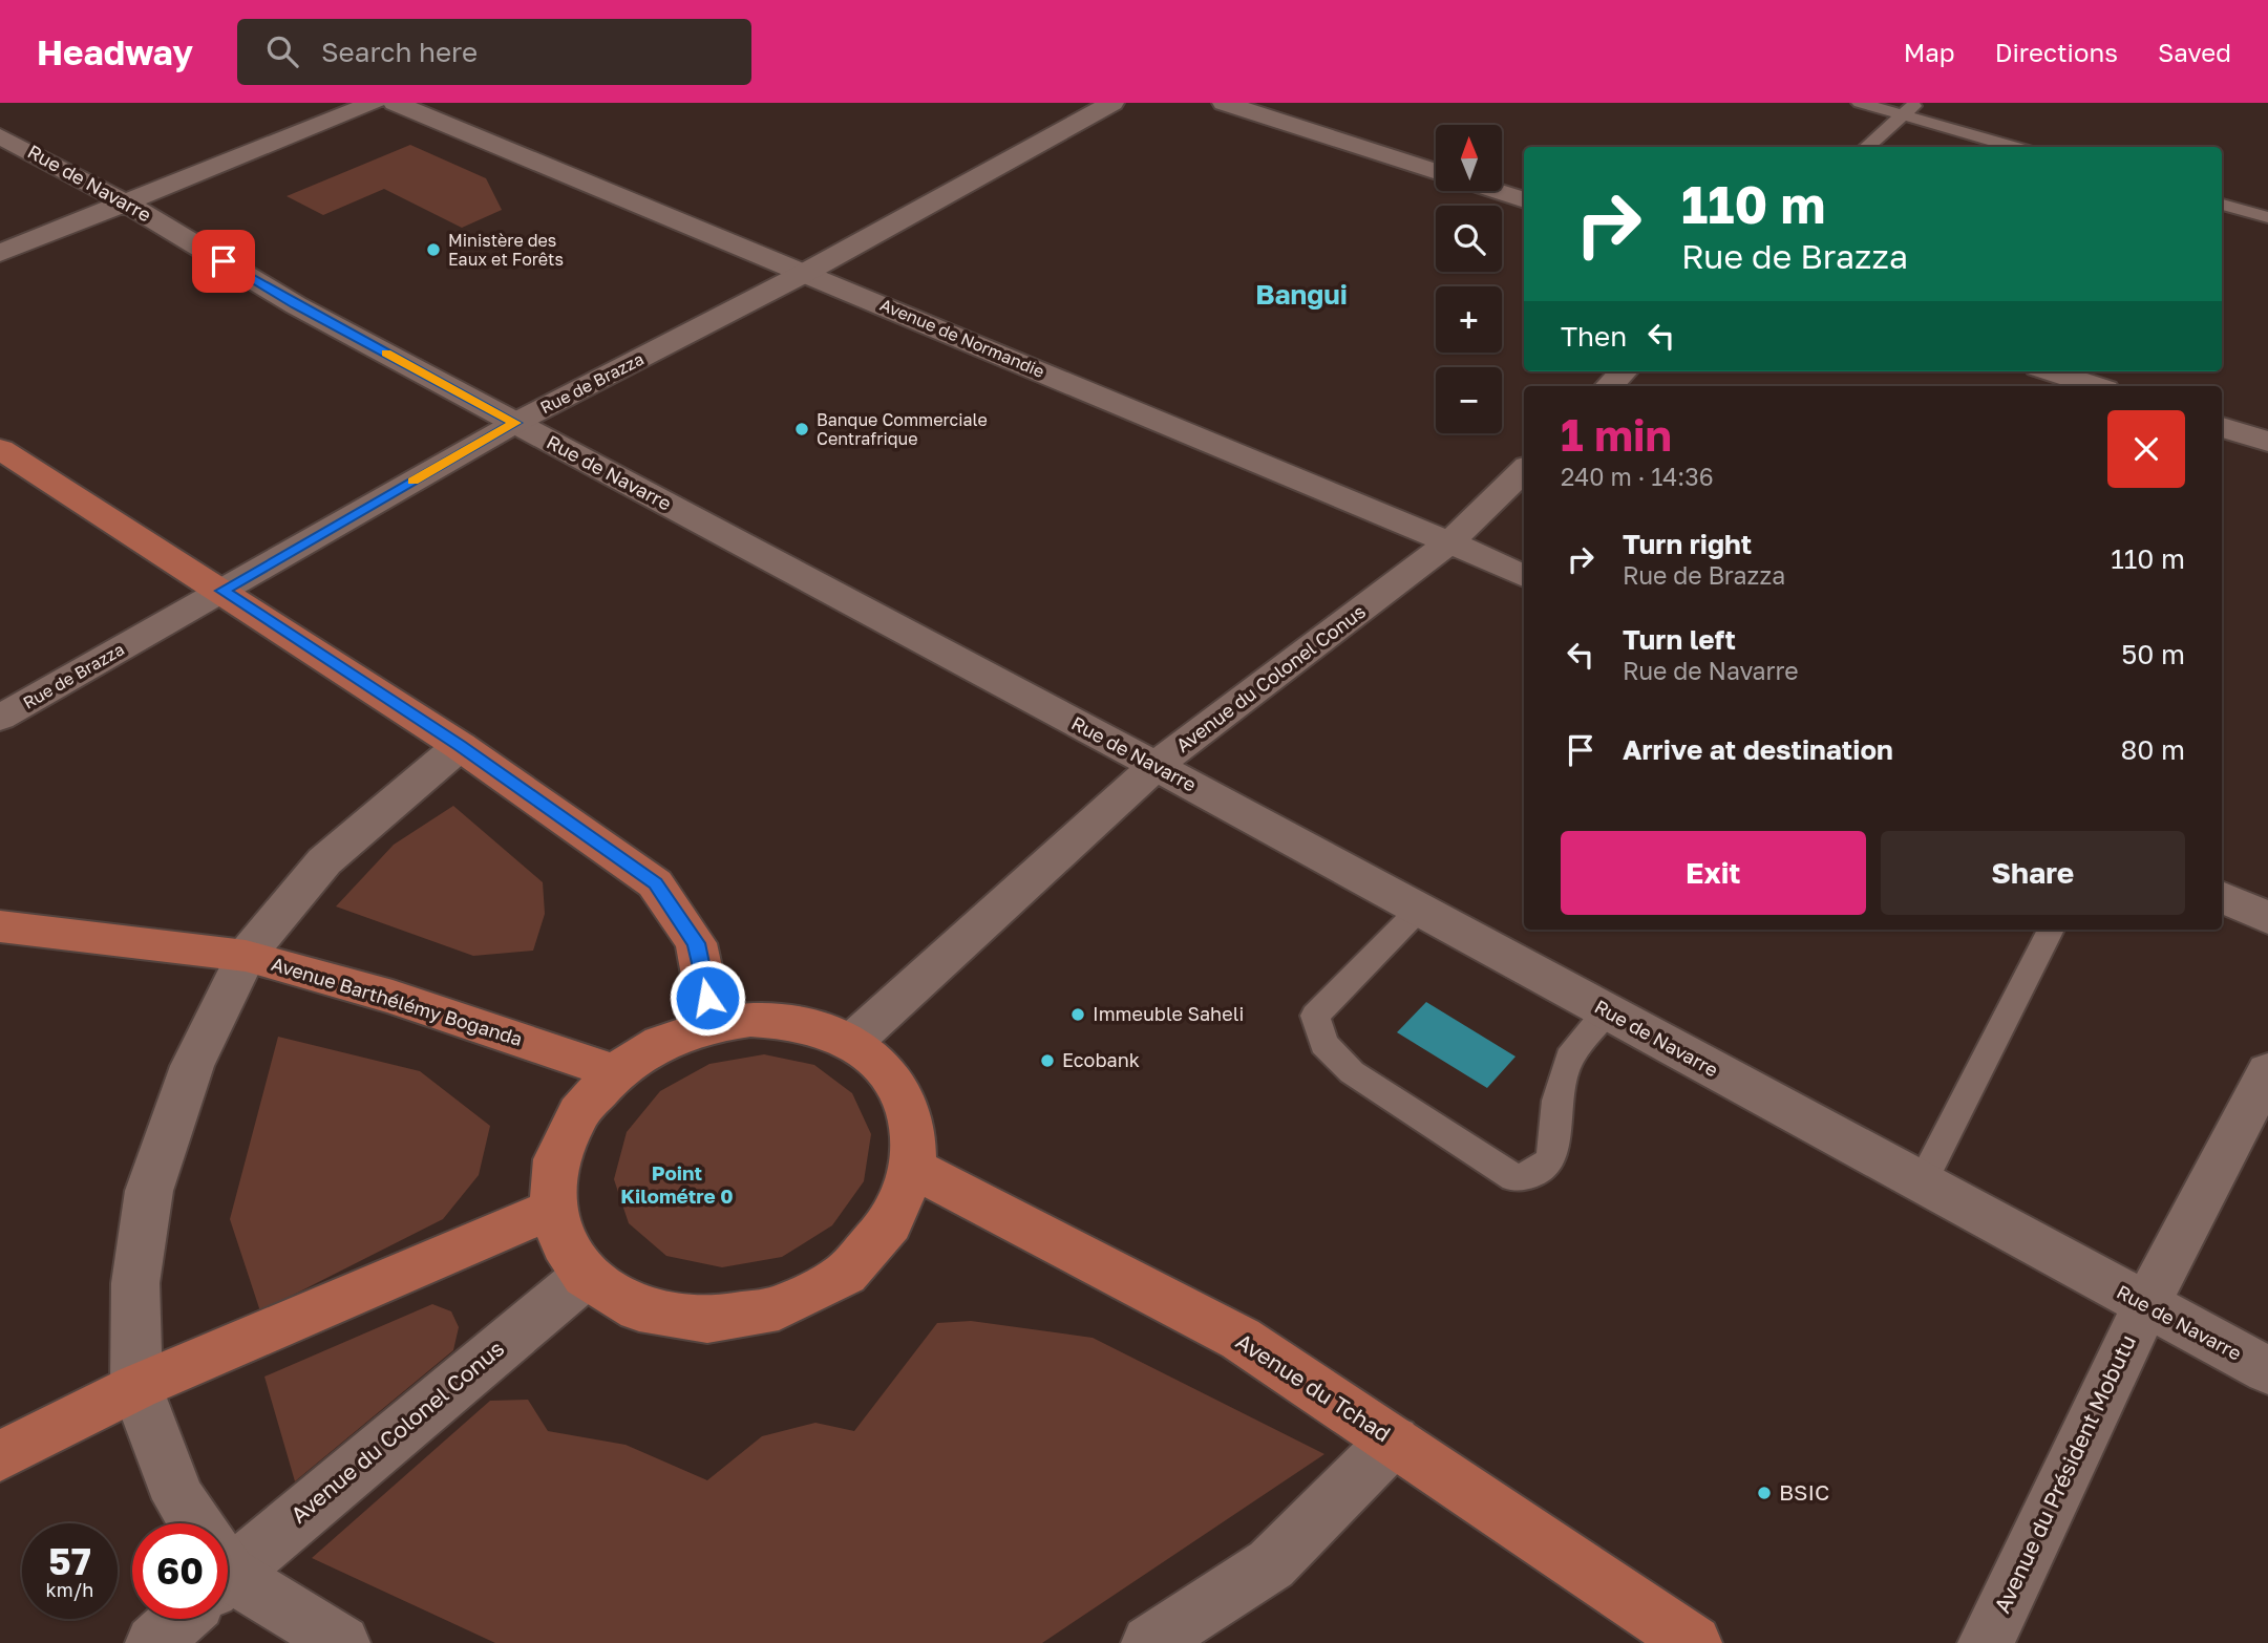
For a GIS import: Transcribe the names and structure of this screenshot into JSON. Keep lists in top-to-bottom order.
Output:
{
  "streets": {
    "main road": ["Avenue Barthélémy Boganda", "Avenue du Tchad"],
    "street": [
      "Rue de Navarre",
      "Avenue de Normandie",
      "Rue de Brazza",
      "Avenue du Colonel Conus",
      "Avenue du Président Mobutu"
    ]
  },
  "crossings": [
    ["Rue de Navarre", "Rue de Brazza"],
    ["Rue de Navarre", "Avenue du Colonel Conus"],
    ["Rue de Navarre", "Avenue du Président Mobutu"],
    ["Avenue de Normandie", "Rue de Brazza"],
    ["Avenue de Normandie", "Avenue du Colonel Conus"]
  ],
  "districts": ["Bangui", "Point Kilométre 0"],
  "places": [
    "Ministère des Eaux et Forêts",
    "Banque Commerciale Centrafrique",
    "Immeuble Saheli",
    "Ecobank",
    "BSIC"
  ],
  "north": "top",
  "page": {
    "header": "Headway",
    "search": "Search here",
    "nav": ["Map", "Directions", "Saved"],
    "map_buttons": ["+", "−"],
    "turn": ["110 m", "Rue de Brazza"],
    "then": "Then",
    "heading": ["1 min", "240 m · 14:36"],
    "list": [
      {
        "name": "Turn right",
        "note": "Rue de Brazza",
        "value": "110 m"
      },
      {
        "name": "Turn left",
        "note": "Rue de Navarre",
        "value": "50 m"
      },
      {
        "name": "Arrive at destination",
        "value": "80 m"
      }
    ],
    "buttons": ["Exit", "Share"],
    "speed": "57 km/h",
    "limit": "60"
  }
}
